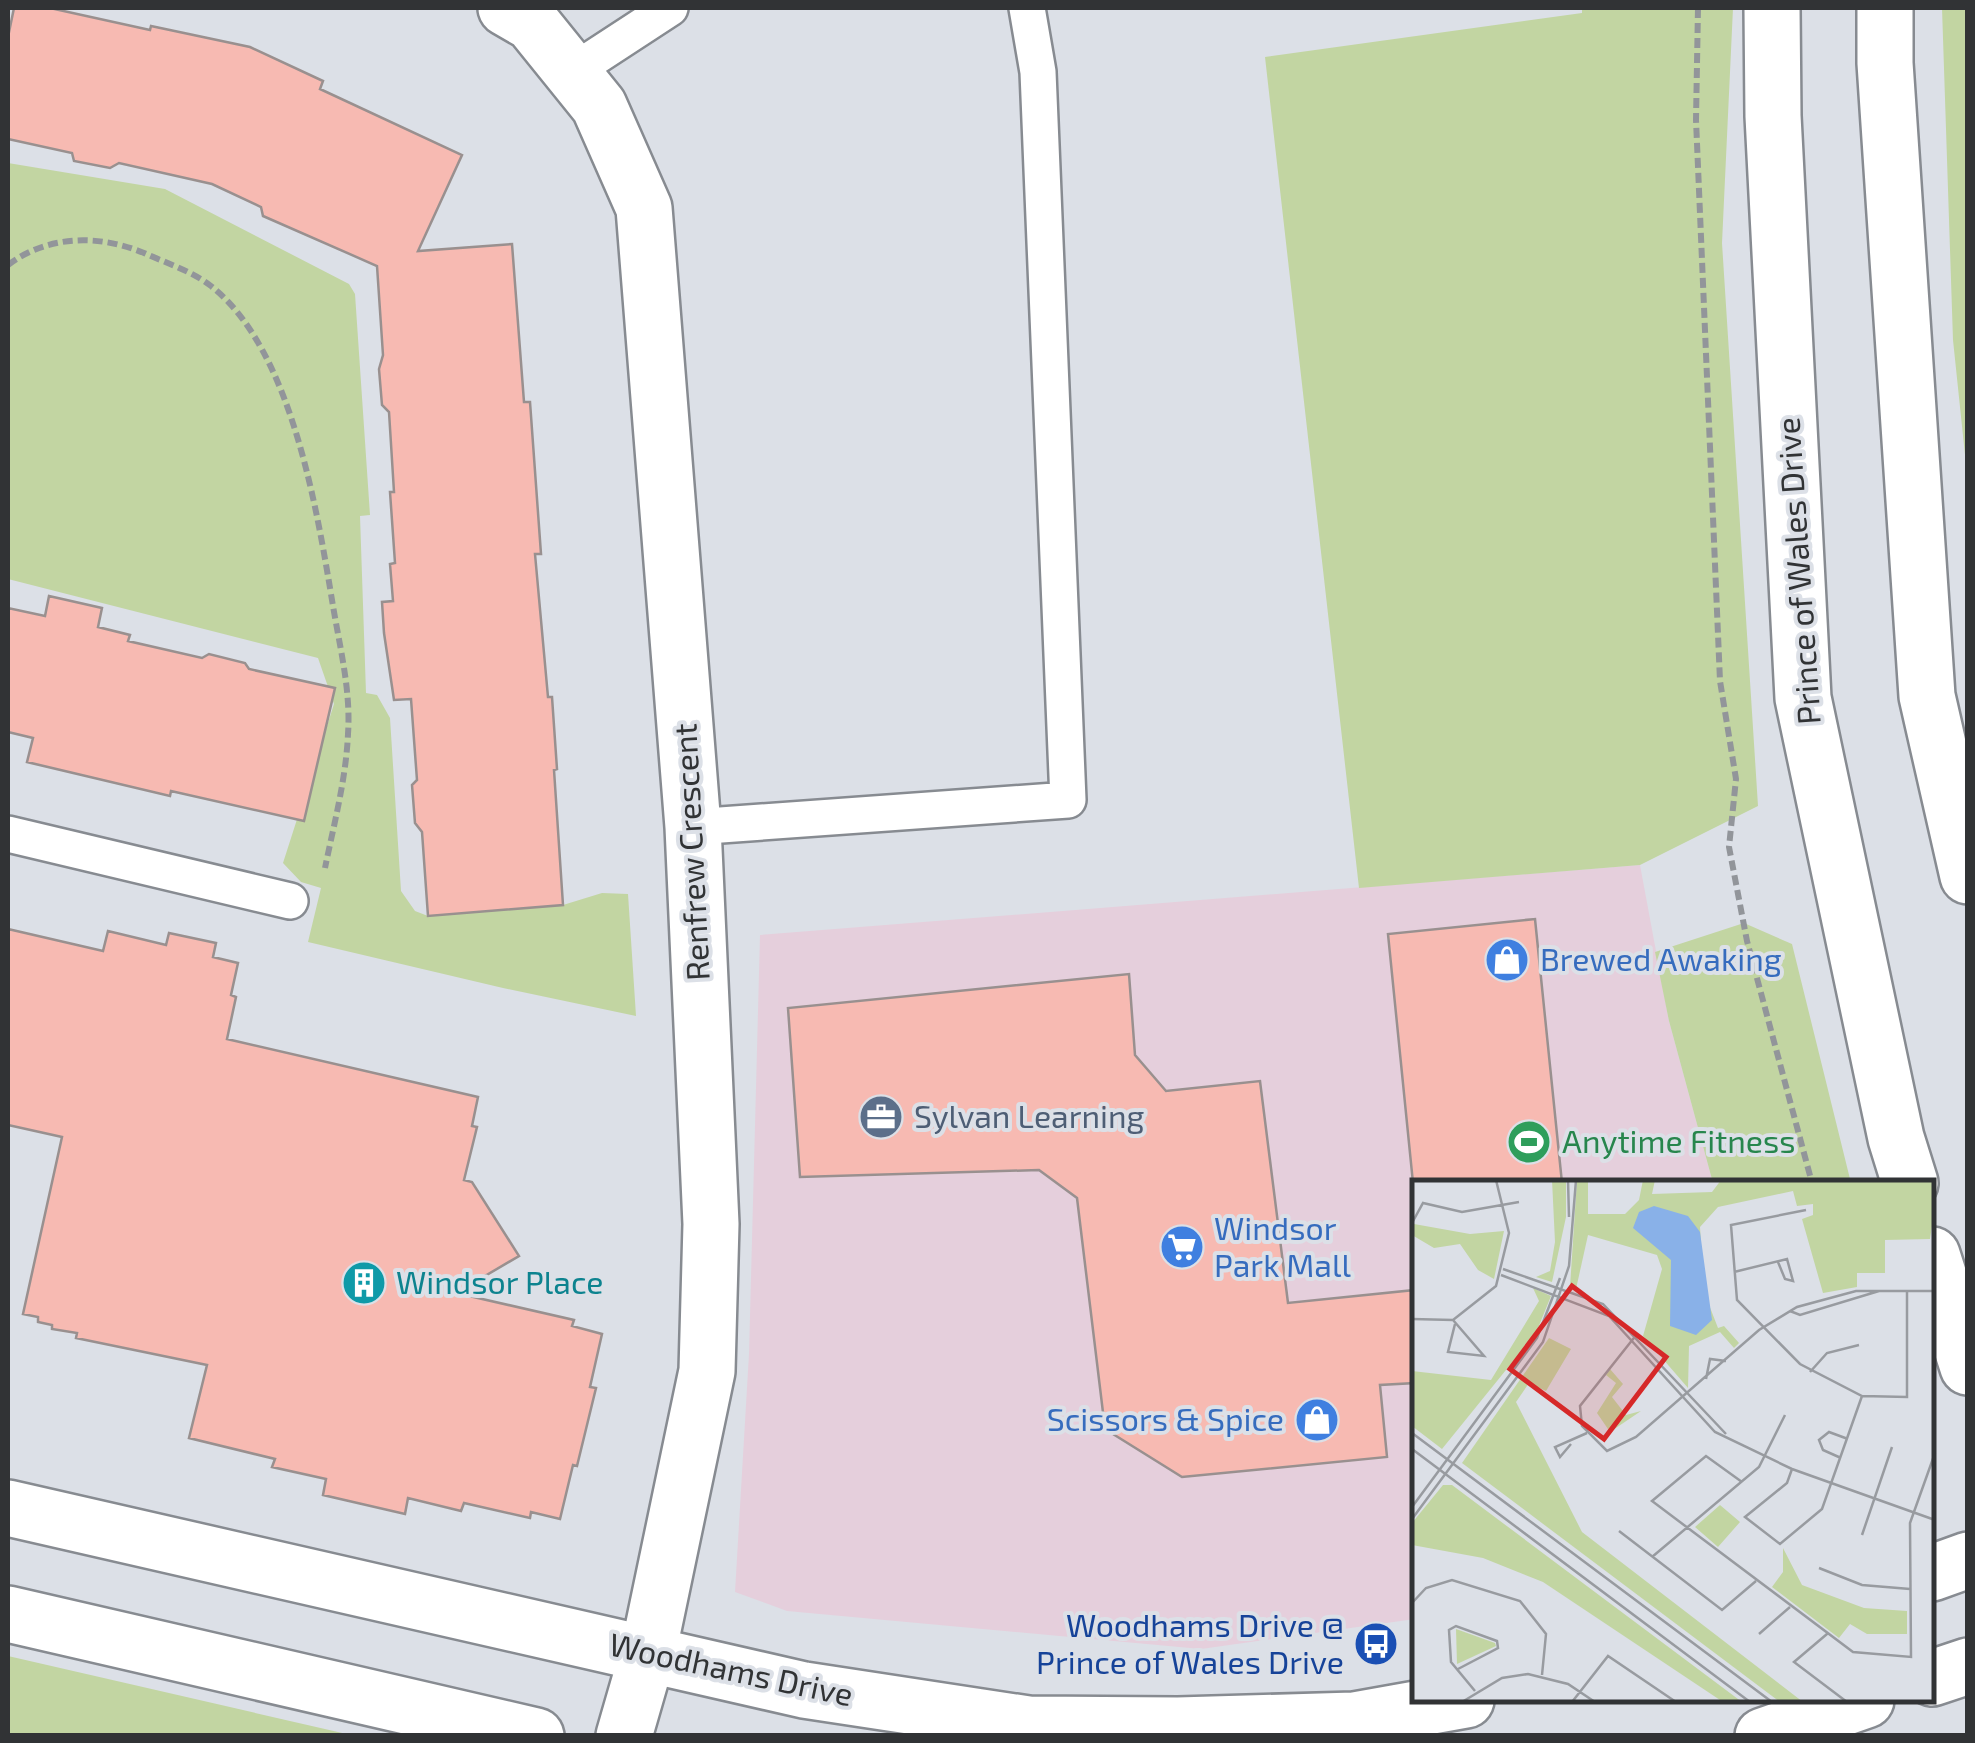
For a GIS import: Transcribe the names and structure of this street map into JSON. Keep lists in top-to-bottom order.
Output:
{
  "streets": {
    "street": ["Prince of Wales Drive", "Renfrew Crescent", "Woodhams Drive"]
  },
  "crossings": [
    ["Renfrew Crescent", "Woodhams Drive"]
  ],
  "places": {
    "shop": ["Brewed Awaking", "Scissors & Spice"],
    "office": ["Sylvan Learning"],
    "sports": ["Anytime Fitness"],
    "supermarket": ["Windsor Park Mall"],
    "building": ["Windsor Place"],
    "bus stop": ["Woodhams Drive @ Prince of Wales Drive"]
  }
}
